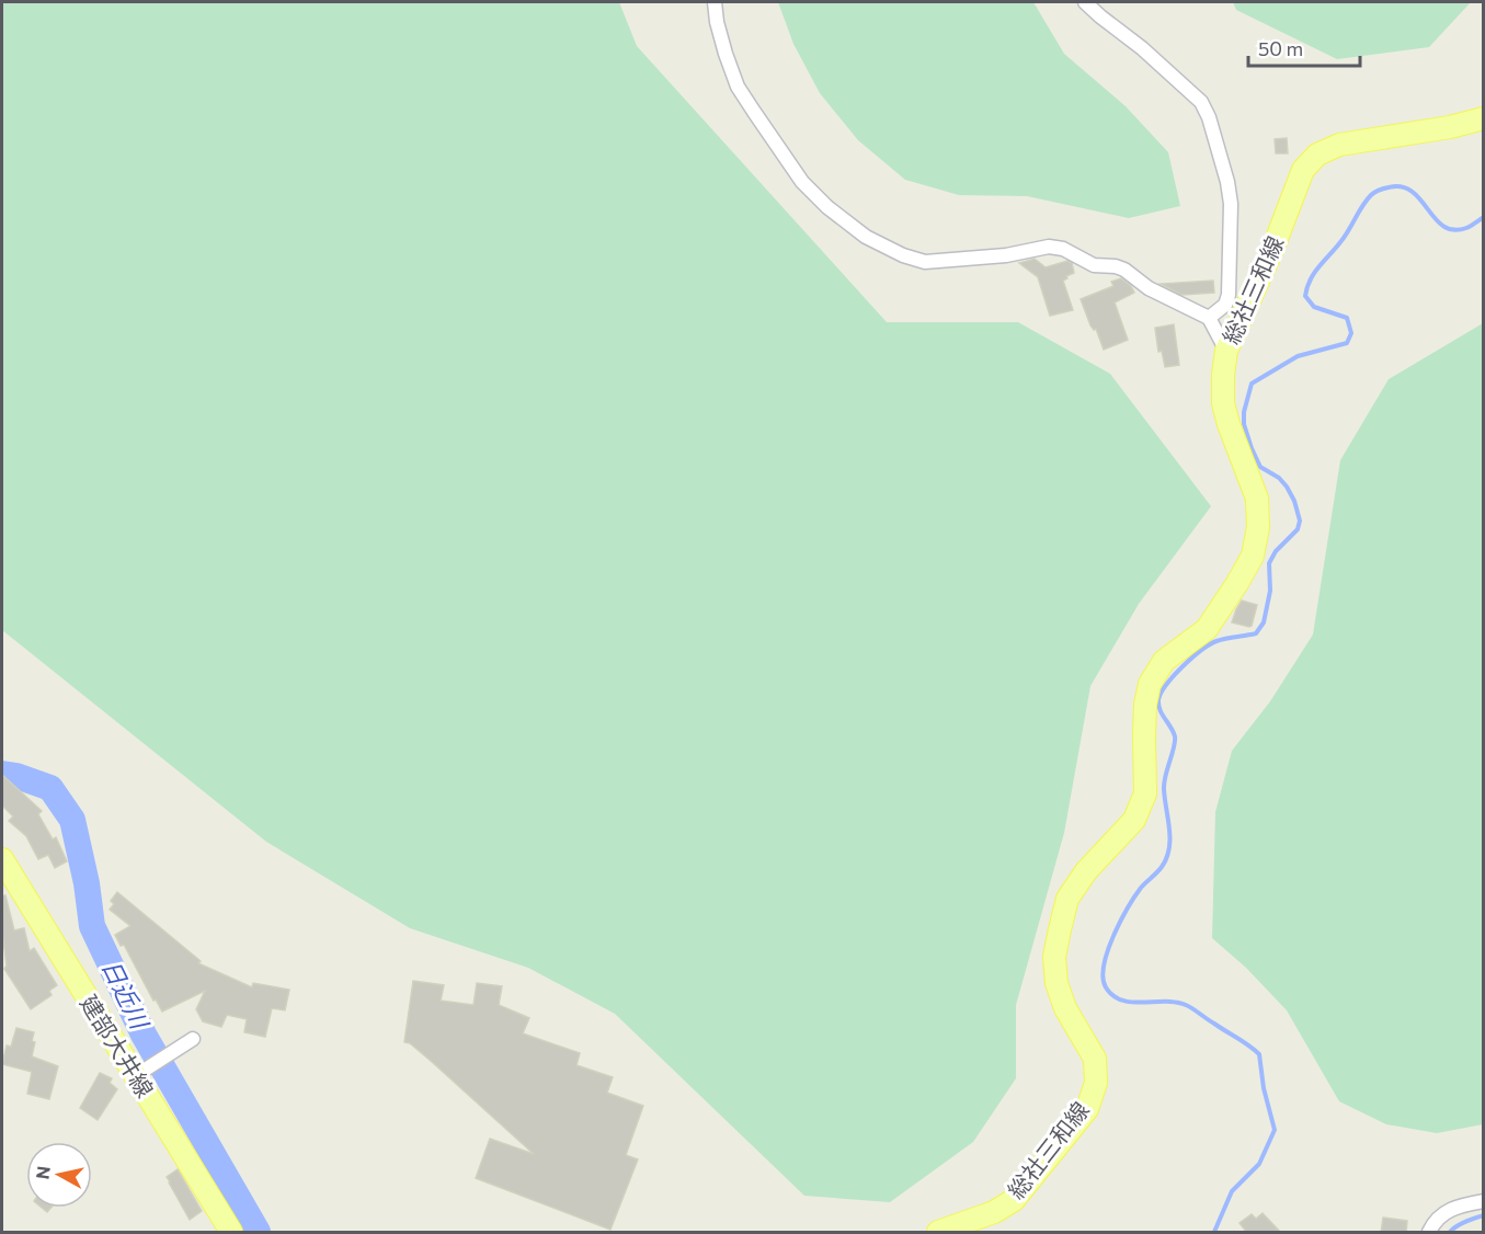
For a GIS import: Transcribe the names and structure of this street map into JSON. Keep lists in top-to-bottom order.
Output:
{
  "streets": {
    "main road": ["総社三和線", "建部大井線"]
  },
  "water": ["日近川"],
  "scale_bar": "50 m",
  "north": "left"
}
